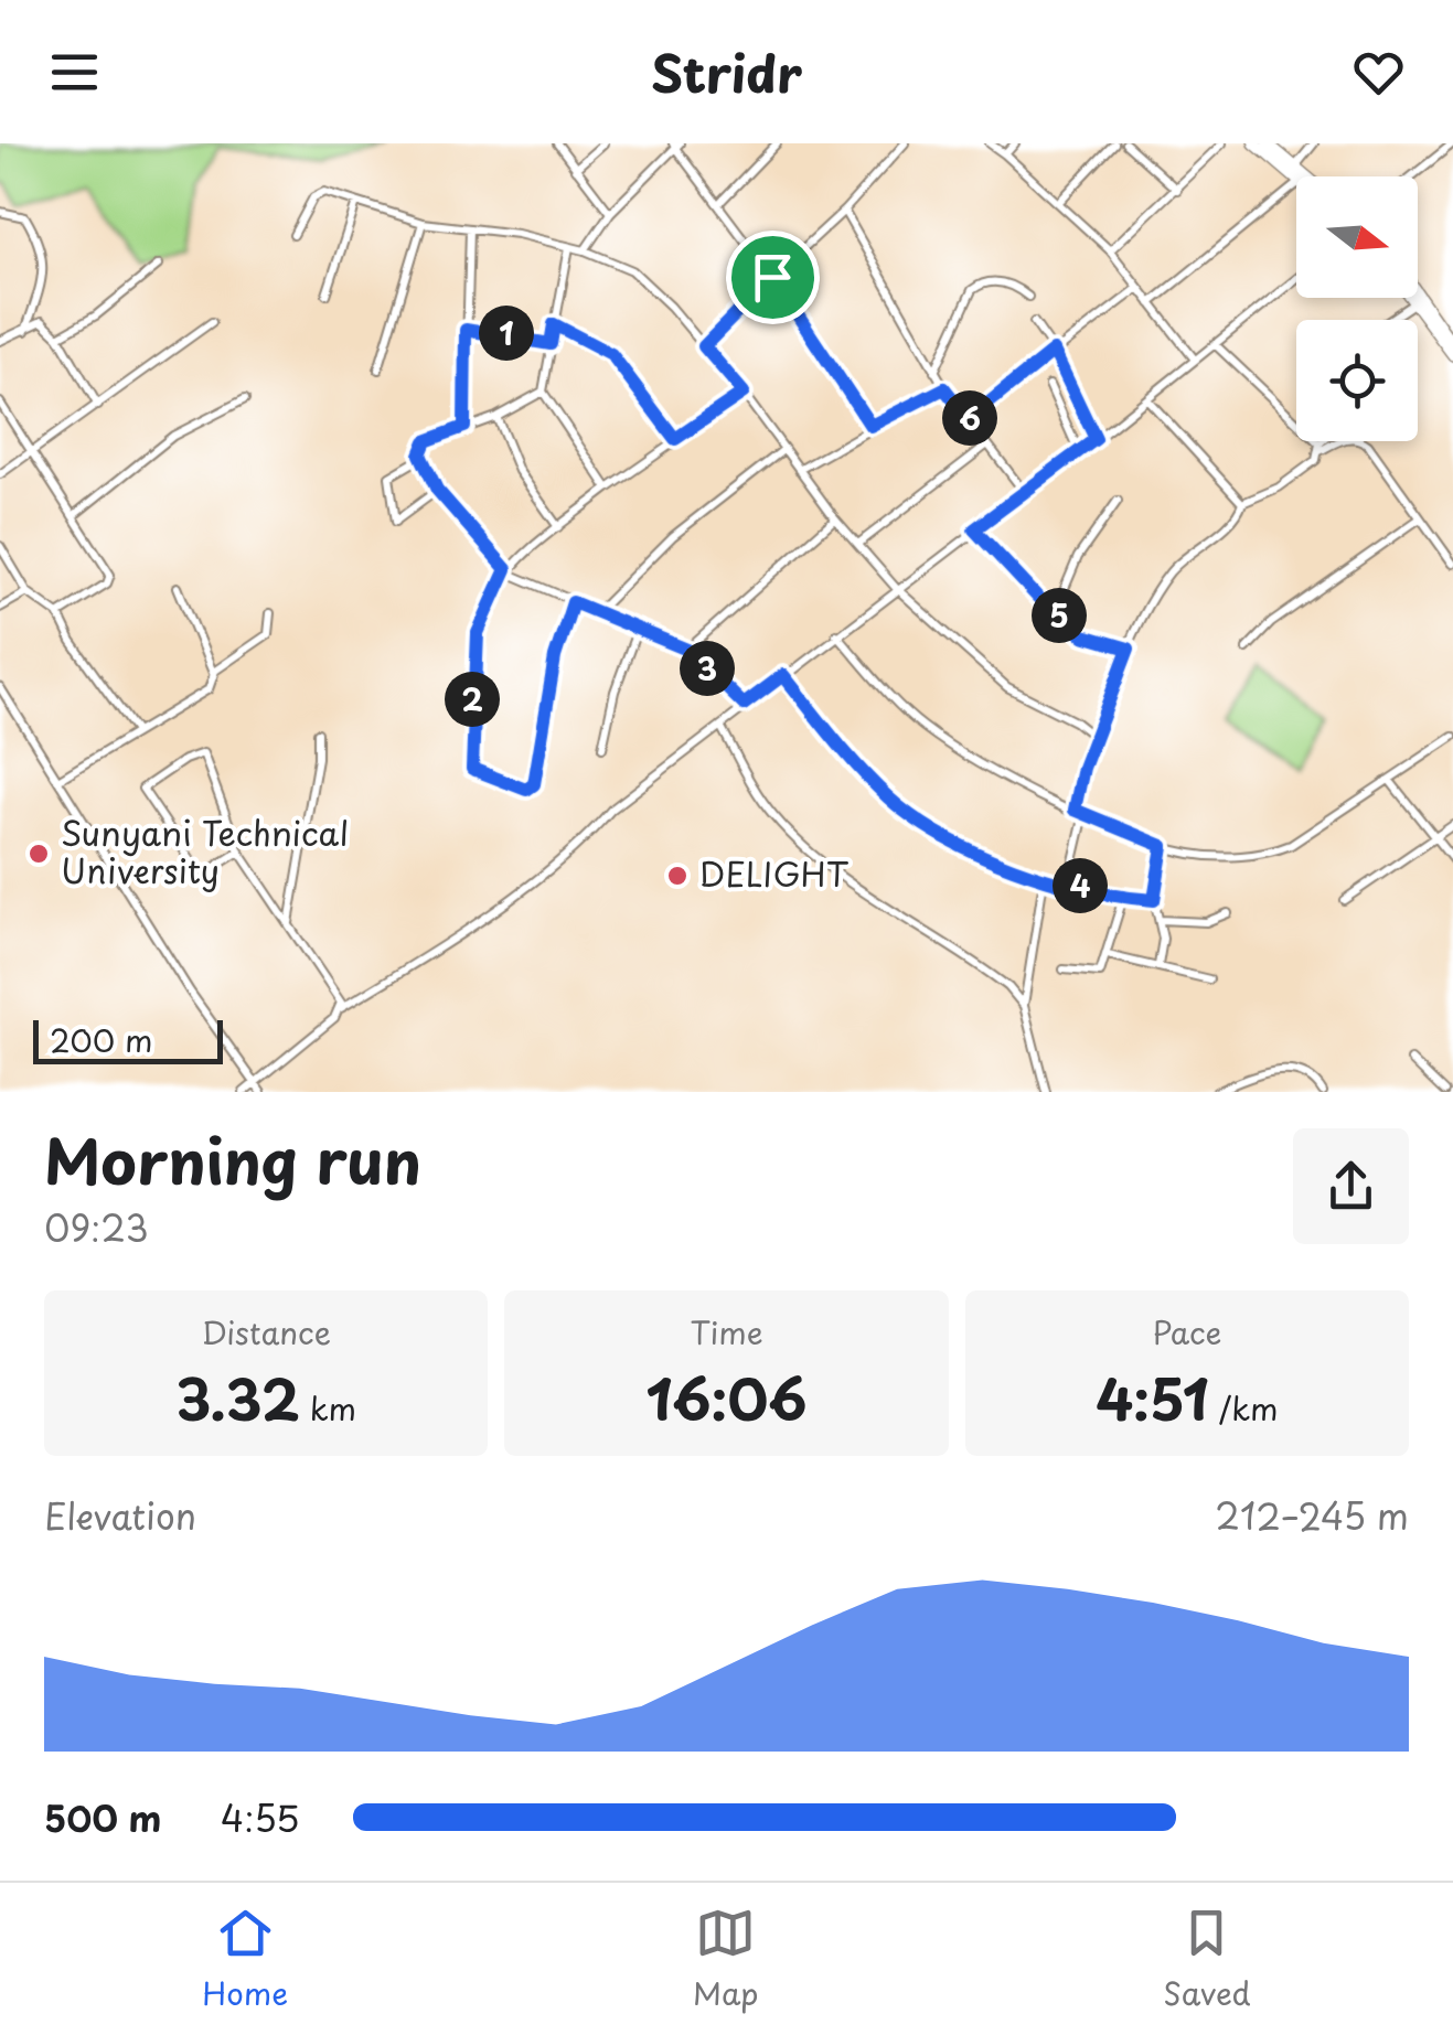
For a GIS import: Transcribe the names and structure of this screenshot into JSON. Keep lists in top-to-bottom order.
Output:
{
  "places": ["Sunyani Technical University", "DELIGHT"],
  "scale_bar": "200 m",
  "north": "right",
  "page": {
    "header": "Stridr",
    "pins": [
      "1",
      "6",
      "5",
      "3",
      "2",
      "4"
    ],
    "scale": "200 m",
    "heading": ["Morning run", "09:23"],
    "stats": [
      ["Distance", "3.32 km"],
      ["Time", "16:06"],
      ["Pace", "4:51 /km"]
    ],
    "chart": ["Elevation", "212–245 m"],
    "list": [
      {
        "name": "500 m",
        "note": "4:55"
      }
    ],
    "tabs": ["Home", "Map", "Saved"]
  }
}
